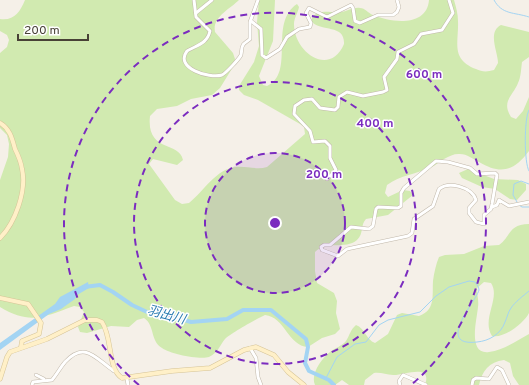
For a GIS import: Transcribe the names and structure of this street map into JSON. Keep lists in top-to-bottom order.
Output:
{
  "water": ["羽出川"],
  "scale_bar": "200 m",
  "rings": ["600 m", "400 m", "200 m"]
}
